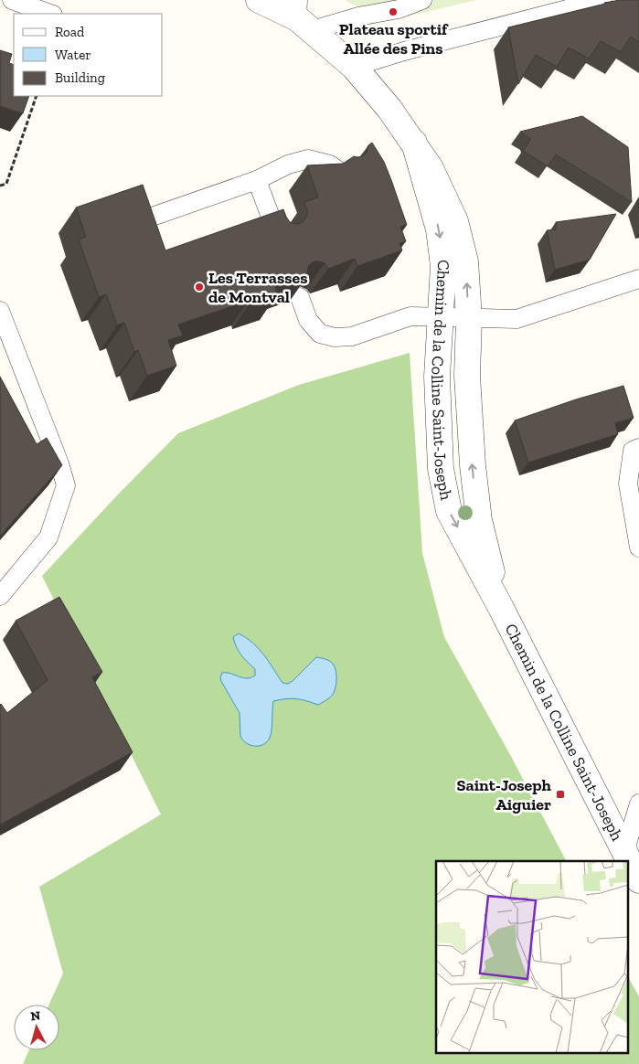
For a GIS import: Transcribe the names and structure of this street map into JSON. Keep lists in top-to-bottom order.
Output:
{
  "streets": {
    "street": ["Chemin de la Colline Saint-Joseph"]
  },
  "places": {
    "other": ["Plateau sportif Allée des Pins", "Les Terrasses de Montval"],
    "transit": ["Saint-Joseph Aiguier"]
  },
  "legend": ["Road", "Water", "Building"],
  "north": "top"
}
